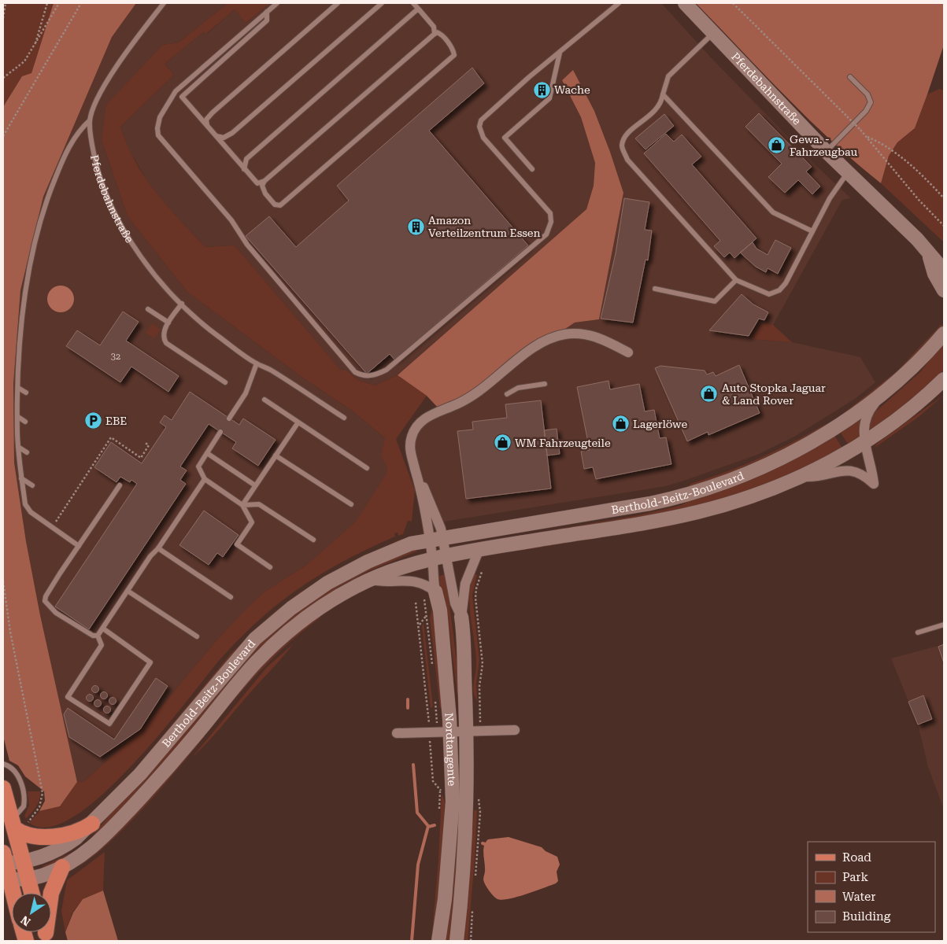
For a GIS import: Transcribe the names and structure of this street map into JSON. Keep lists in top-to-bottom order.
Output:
{
  "streets": {
    "main road": ["Pferdebahnstraße", "Berthold-Beitz-Boulevard", "Nordtangente"]
  },
  "crossings": [
    ["Berthold-Beitz-Boulevard", "Nordtangente"]
  ],
  "places": {
    "building": ["Wache", "Amazon Verteilzentrum Essen"],
    "shop": [
      "Gewa. - Fahrzeugbau",
      "Auto Stopka Jaguar & Land Rover",
      "Lagerlöwe",
      "WM Fahrzeugteile"
    ],
    "parking": ["EBE"]
  },
  "house_numbers": ["32"],
  "legend": [
    "Road",
    "Park",
    "Water",
    "Building"
  ],
  "north": "bottom left"
}
